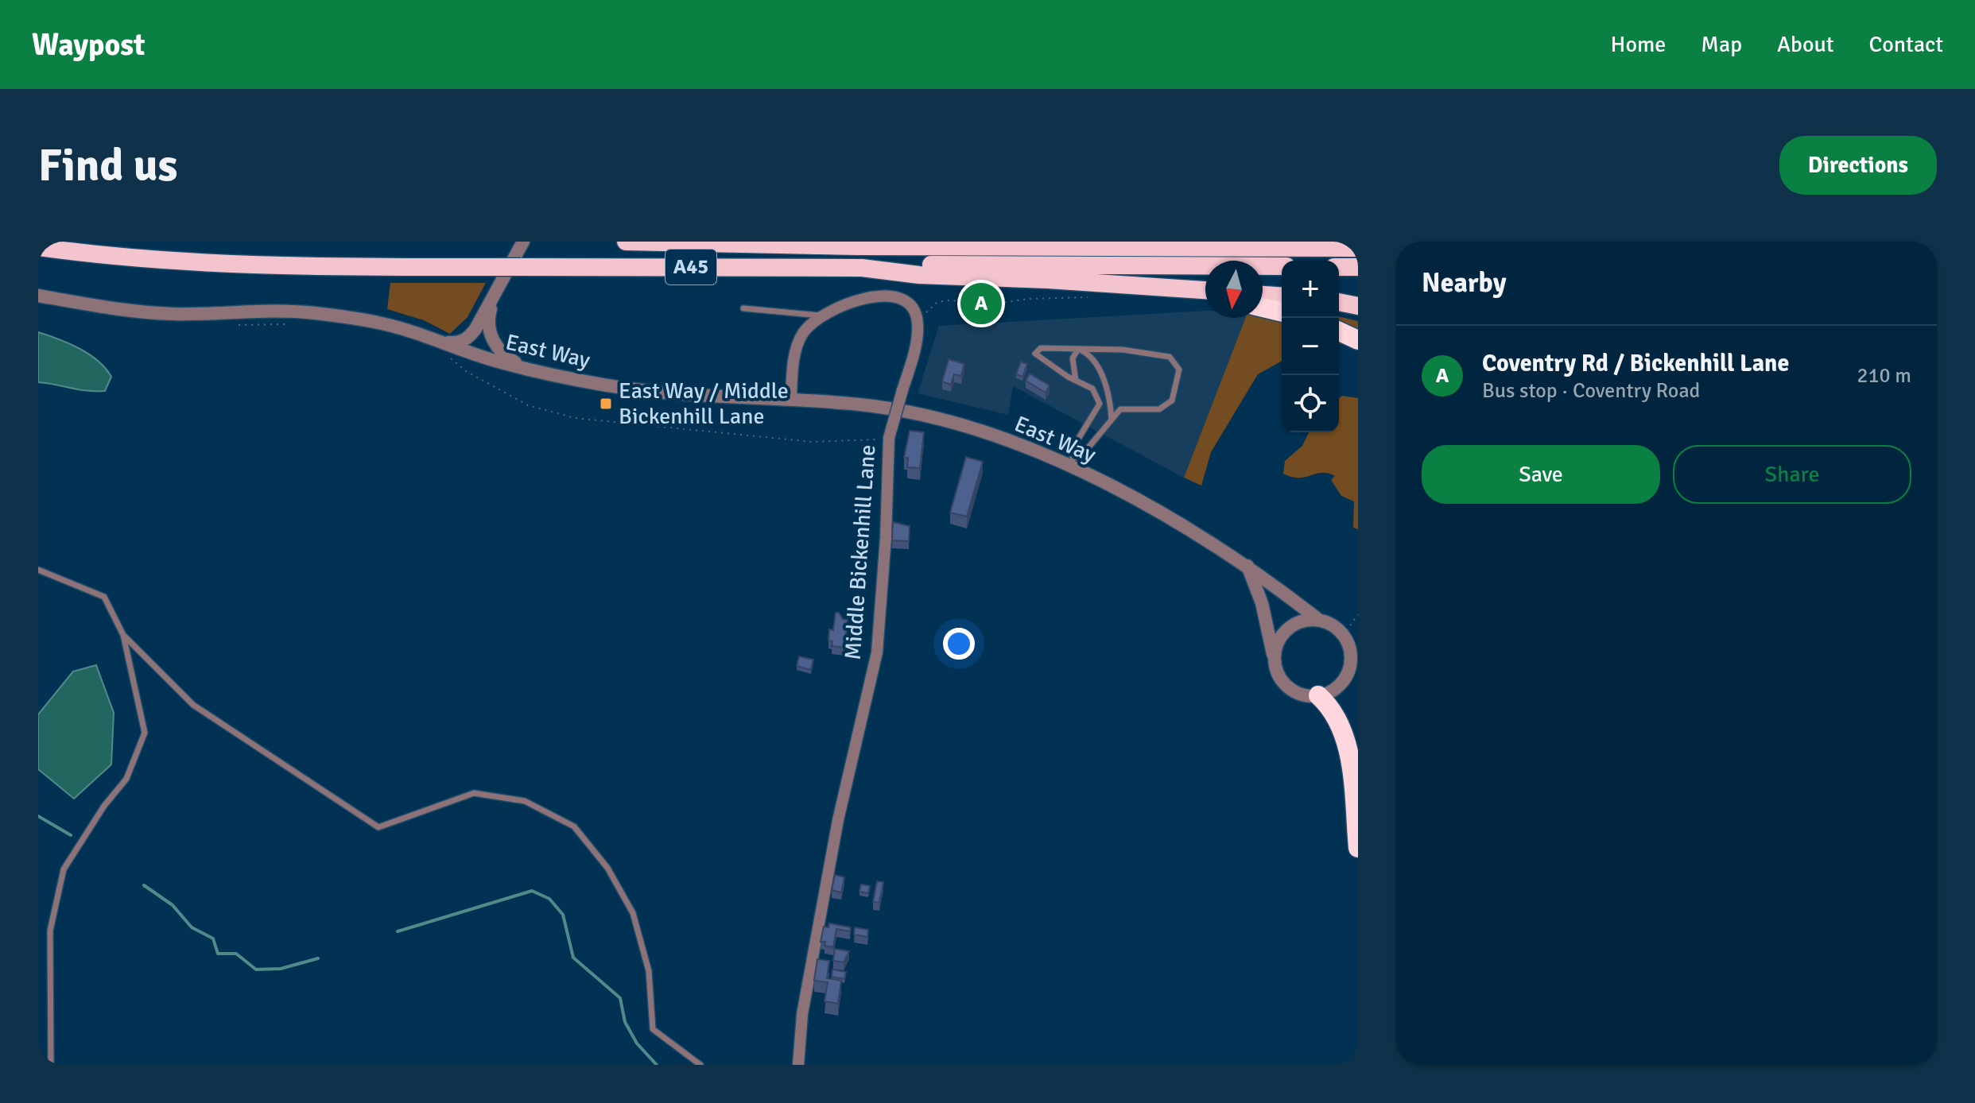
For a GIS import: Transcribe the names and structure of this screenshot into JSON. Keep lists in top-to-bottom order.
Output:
{
  "streets": {
    "highway": ["A45"],
    "street": ["East Way", "Middle Bickenhill Lane"]
  },
  "crossings": [
    ["East Way", "Middle Bickenhill Lane"]
  ],
  "places": {
    "transit": ["East Way / Middle Bickenhill Lane"]
  },
  "north": "bottom",
  "page": {
    "header": "Waypost",
    "nav": [
      "Home",
      "Map",
      "About",
      "Contact"
    ],
    "buttons": [
      "Directions",
      ["Save", "Share"]
    ],
    "title": "Find us",
    "heading": "Nearby",
    "map_buttons": ["+", "−"],
    "pins": "A",
    "list": [
      {
        "mark": "A",
        "name": "Coventry Rd / Bickenhill Lane",
        "note": "Bus stop · Coventry Road",
        "value": "210 m"
      }
    ]
  }
}
